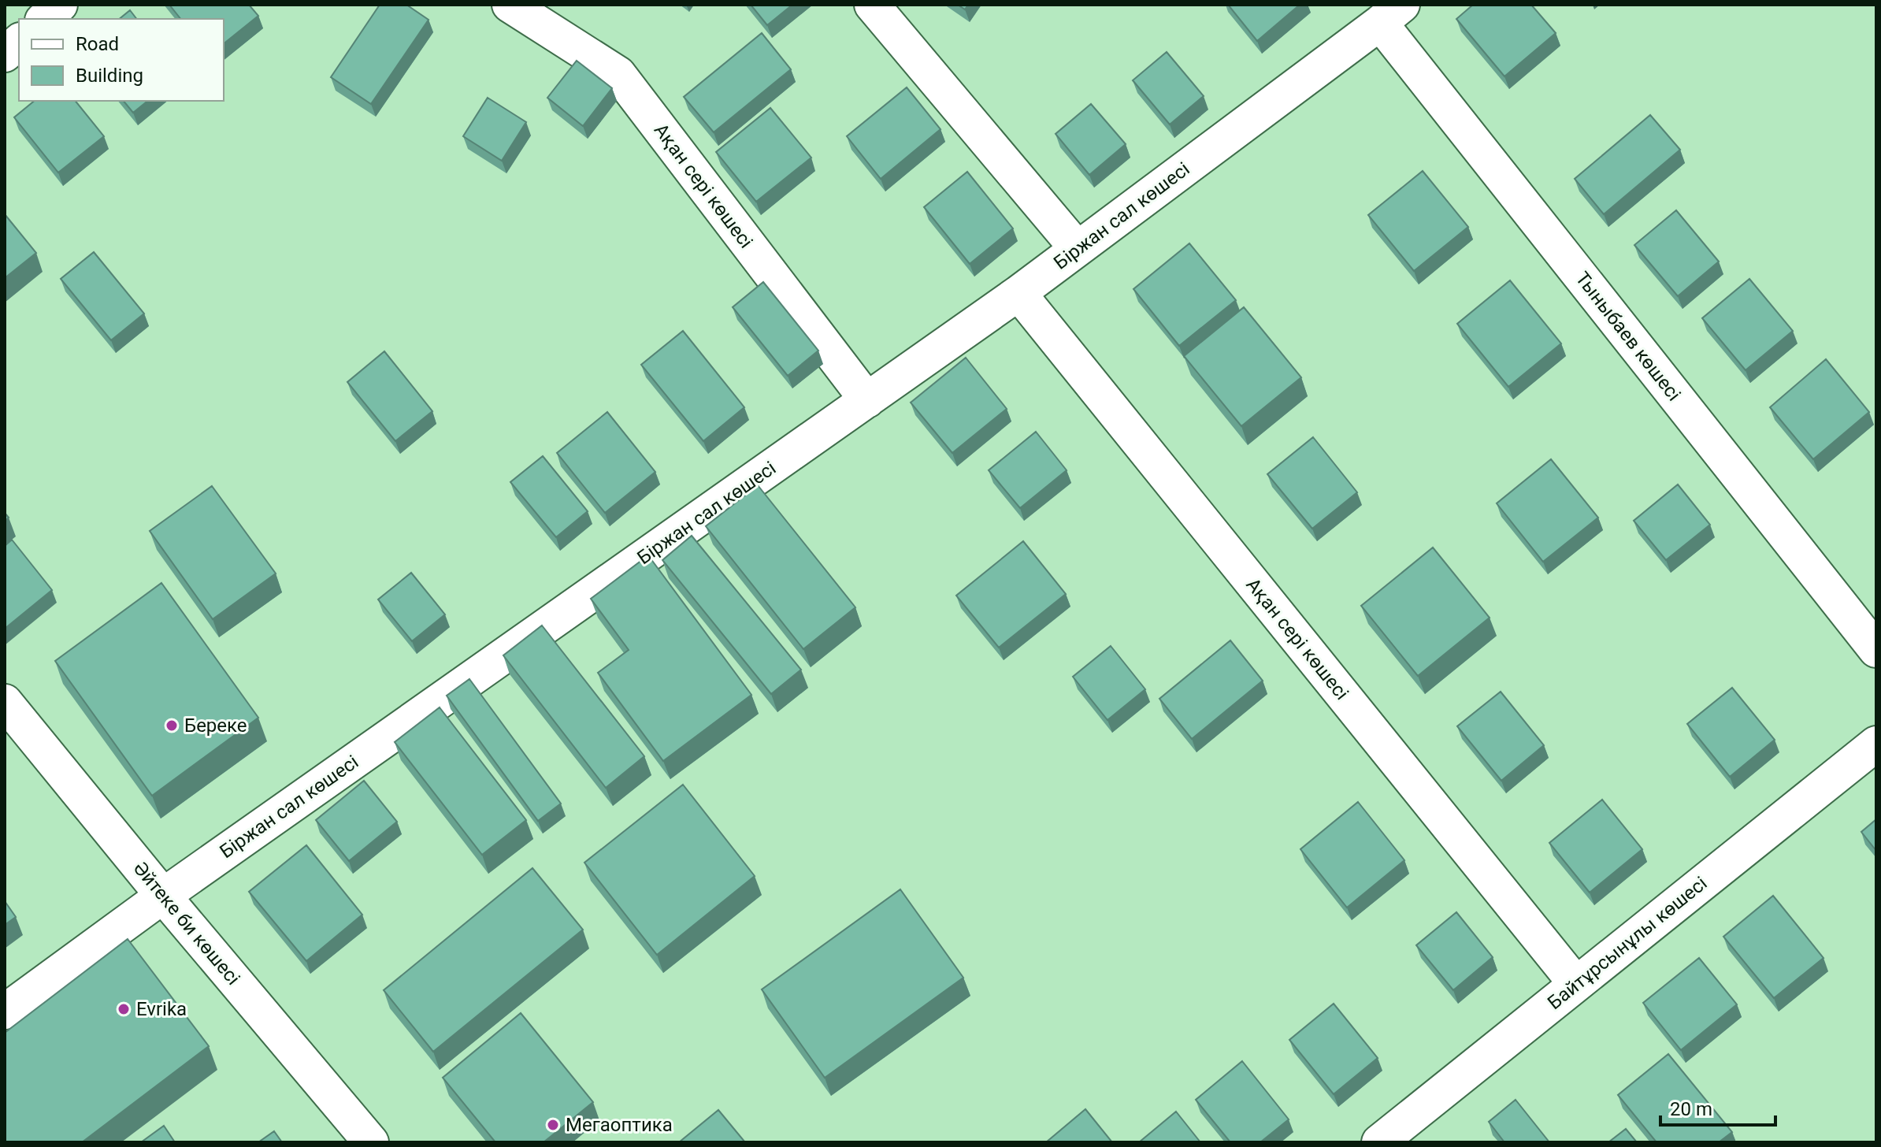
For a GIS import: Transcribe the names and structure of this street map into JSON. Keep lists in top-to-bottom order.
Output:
{
  "streets": {
    "street": [
      "Ақан сері көшесі",
      "Біржан сал көшесі",
      "Тыныбаев көшесі",
      "Әйтеке би көшесі",
      "Байтұрсынұлы көшесі"
    ]
  },
  "crossings": [
    ["Ақан сері көшесі", "Біржан сал көшесі"],
    ["Ақан сері көшесі", "Байтұрсынұлы көшесі"],
    ["Біржан сал көшесі", "Тыныбаев көшесі"],
    ["Біржан сал көшесі", "Әйтеке би көшесі"]
  ],
  "places": ["Береке", "Evrika", "Мегаоптика"],
  "legend": ["Road", "Building"],
  "scale_bar": "20 m"
}
